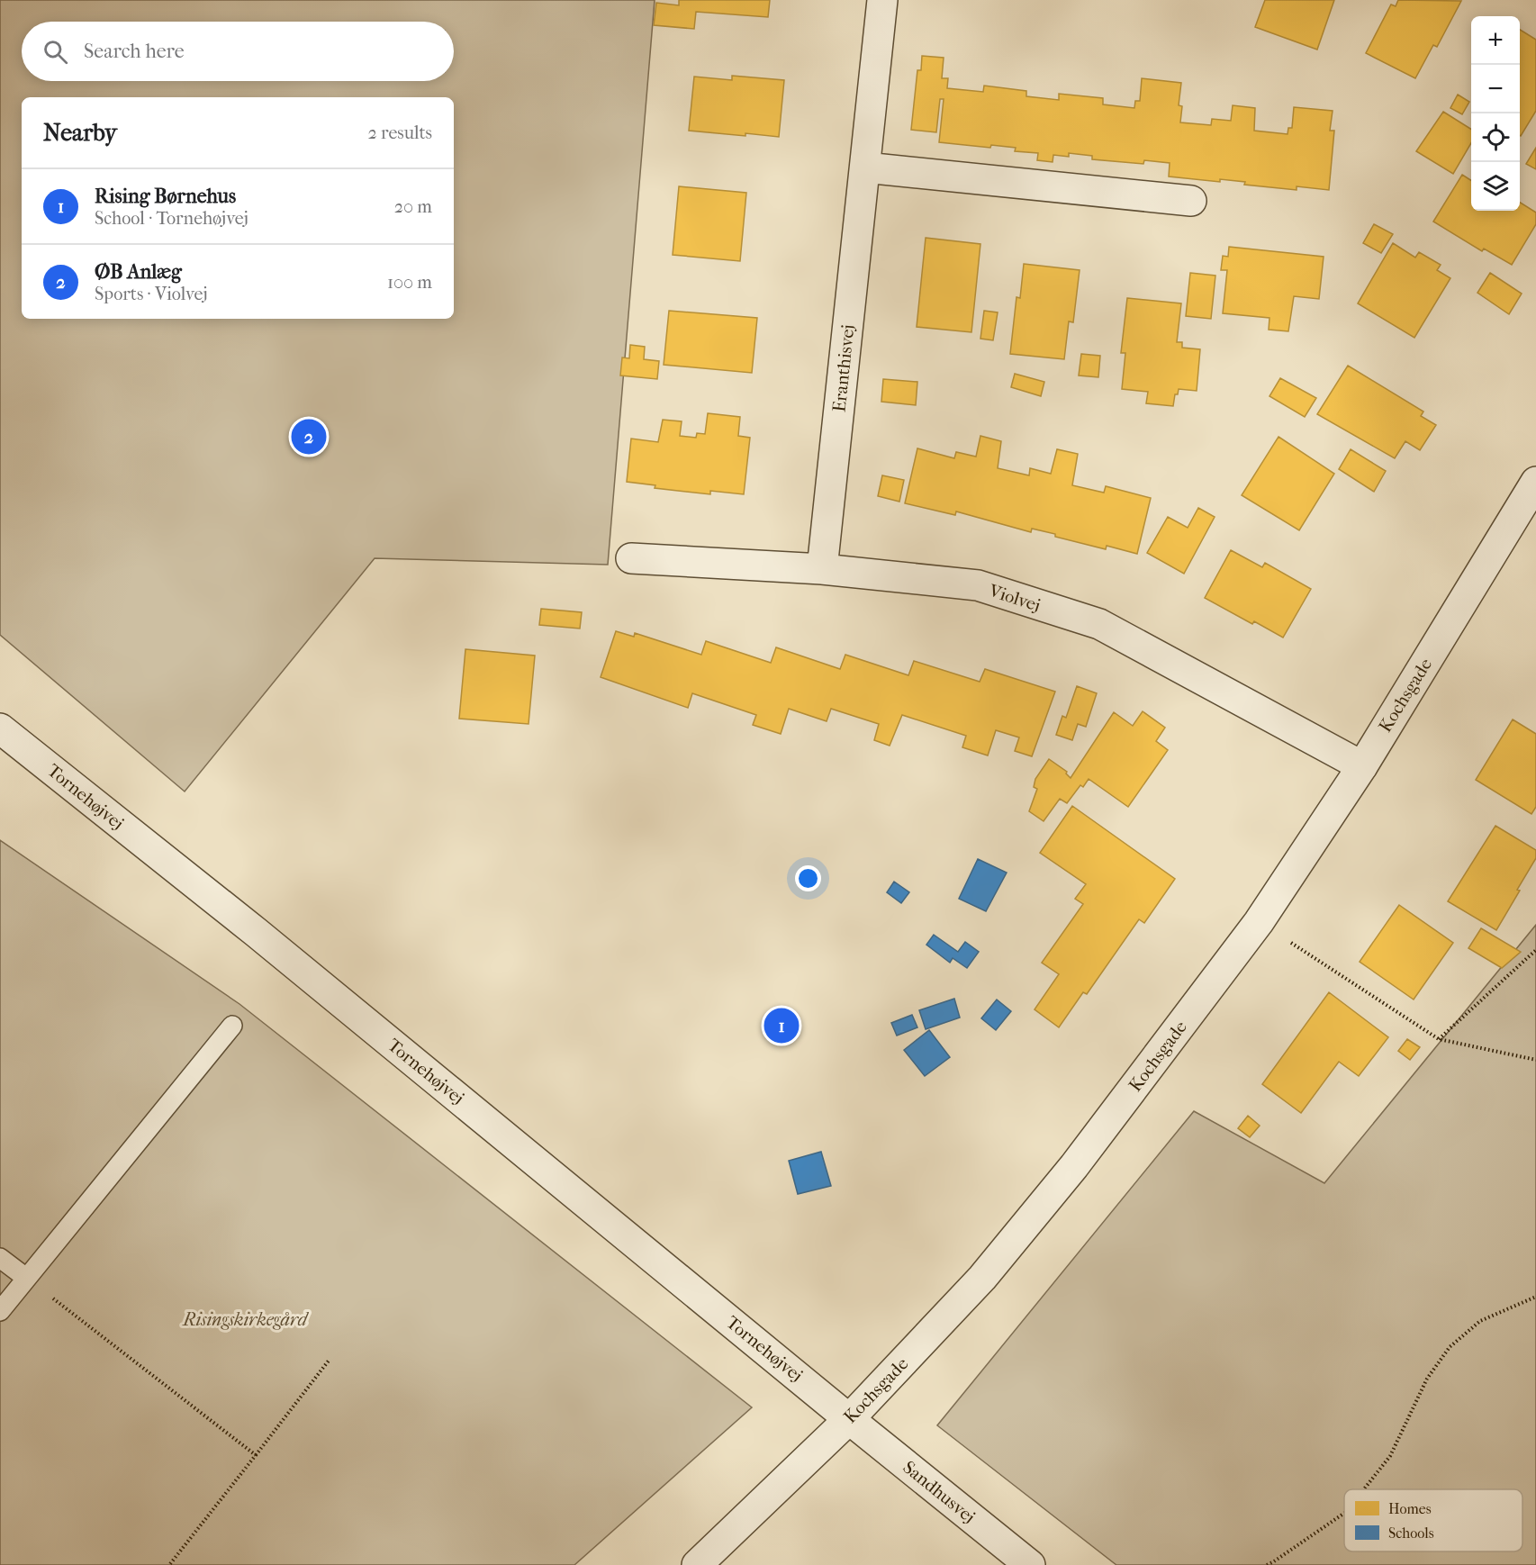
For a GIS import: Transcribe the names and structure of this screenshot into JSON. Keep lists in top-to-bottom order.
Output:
{
  "streets": {
    "street": [
      "Eranthisvej",
      "Violvej",
      "Kochsgade",
      "Tornehøjvej",
      "Sandhusvej"
    ]
  },
  "crossings": [
    ["Eranthisvej", "Violvej"],
    ["Violvej", "Kochsgade"],
    ["Kochsgade", "Tornehøjvej"],
    ["Kochsgade", "Sandhusvej"],
    ["Tornehøjvej", "Sandhusvej"]
  ],
  "parks": ["Risingskirkegård"],
  "legend": ["Homes", "Schools"],
  "page": {
    "map_buttons": ["+", "−"],
    "search": "Search here",
    "heading": ["Nearby", "2 results"],
    "list": [
      {
        "mark": "1",
        "name": "Rising Børnehus",
        "note": "School · Tornehøjvej",
        "value": "20 m"
      },
      {
        "mark": "2",
        "name": "ØB Anlæg",
        "note": "Sports · Violvej",
        "value": "100 m"
      }
    ],
    "pins": ["2", "1"]
  }
}
